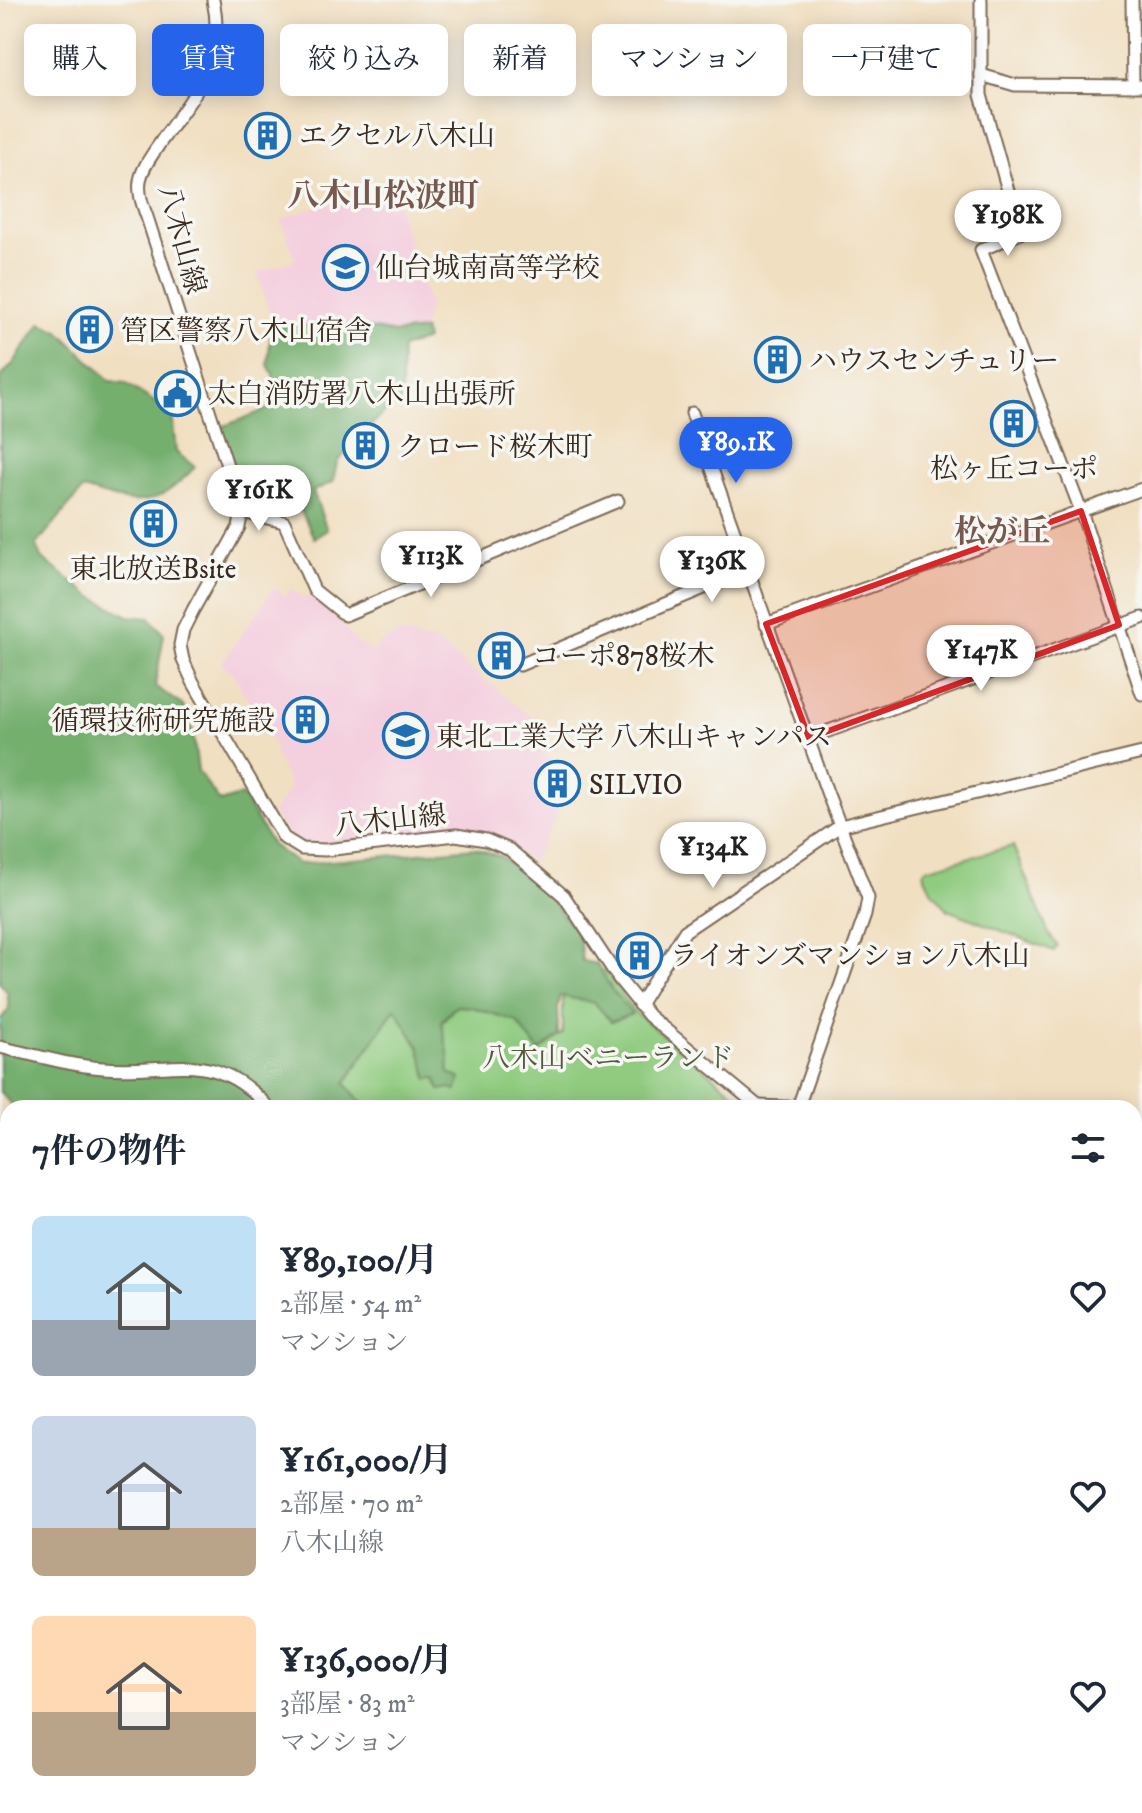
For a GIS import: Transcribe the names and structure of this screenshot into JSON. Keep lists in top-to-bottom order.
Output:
{
  "streets": {
    "street": ["八木山線"]
  },
  "districts": ["八木山松波町", "松が丘"],
  "parks": ["八木山ベニーランド"],
  "places": {
    "building": [
      "エクセル八木山",
      "管区警察八木山宿舎",
      "ハウスセンチュリー",
      "松ヶ丘コーポ",
      "クロード桜木町",
      "東北放送Bsite",
      "コーポ878桜木",
      "循環技術研究施設",
      "SILVIO",
      "ライオンズマンション八木山"
    ],
    "school or university": ["仙台城南高等学校", "東北工業大学 八木山キャンパス"],
    "public building": ["太白消防署八木山出張所"]
  },
  "page": {
    "chip": [
      "購入",
      "賃貸",
      "絞り込み",
      "新着",
      "マンション",
      "一戸建て"
    ],
    "price": [
      "¥198K",
      "¥89.1K",
      "¥161K",
      "¥113K",
      "¥136K",
      "¥147K",
      "¥134K"
    ],
    "heading": "7件の物件",
    "list": [
      {
        "name": "¥89,100/月",
        "note": "2部屋 · 54 m² · マンション"
      },
      {
        "name": "¥161,000/月",
        "note": "2部屋 · 70 m² · 八木山線"
      },
      {
        "name": "¥136,000/月",
        "note": "3部屋 · 83 m² · マンション"
      }
    ]
  }
}
